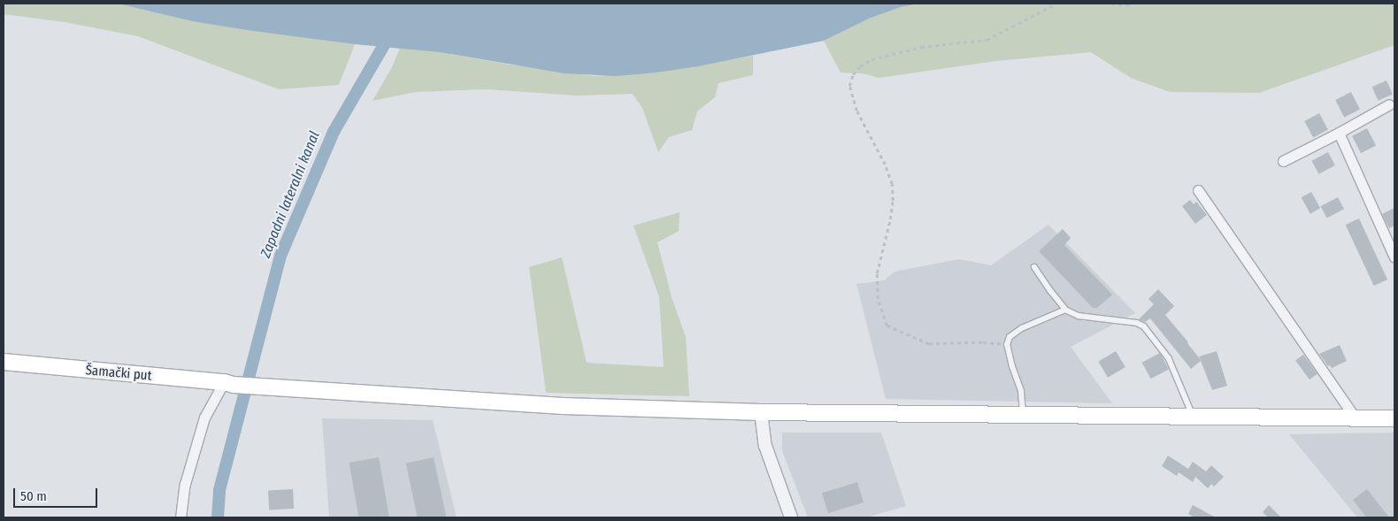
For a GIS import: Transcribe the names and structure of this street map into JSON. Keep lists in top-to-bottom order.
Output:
{
  "streets": {
    "main road": ["Šamački put"]
  },
  "water": ["Zapadni lateralni kanal"],
  "scale_bar": "50 m"
}
